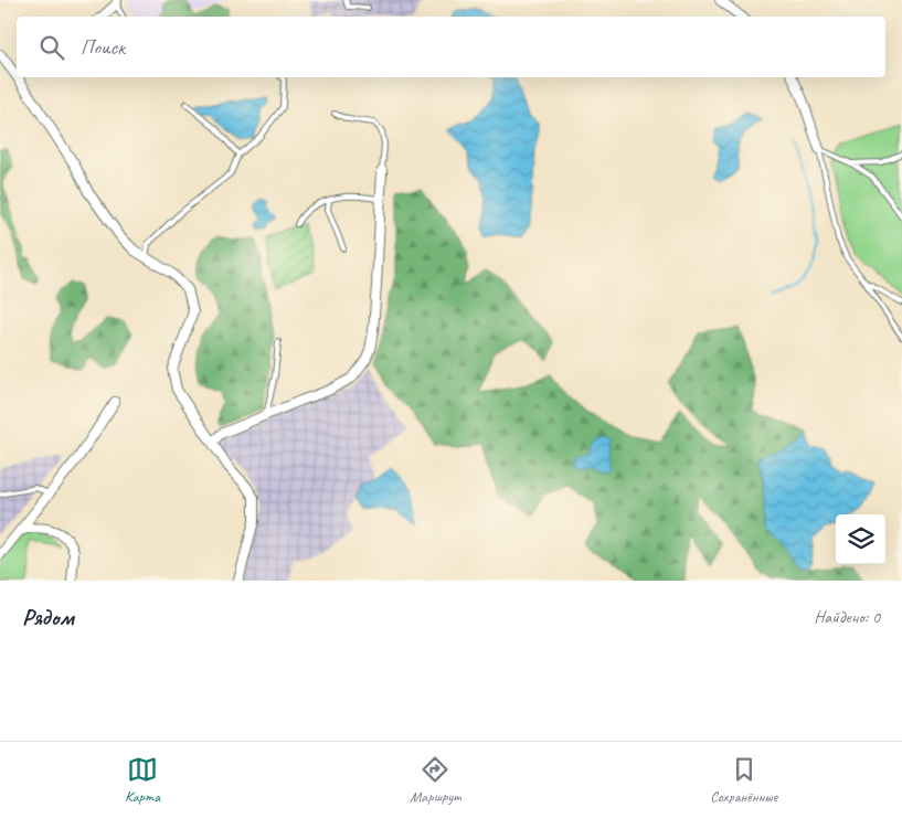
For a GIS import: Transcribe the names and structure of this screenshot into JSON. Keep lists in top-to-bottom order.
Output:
{
  "page": {
    "search": "Поиск",
    "heading": ["Рядом", "Найдено: 0"],
    "nav": ["Карта", "Маршрут", "Сохранённые"]
  }
}
